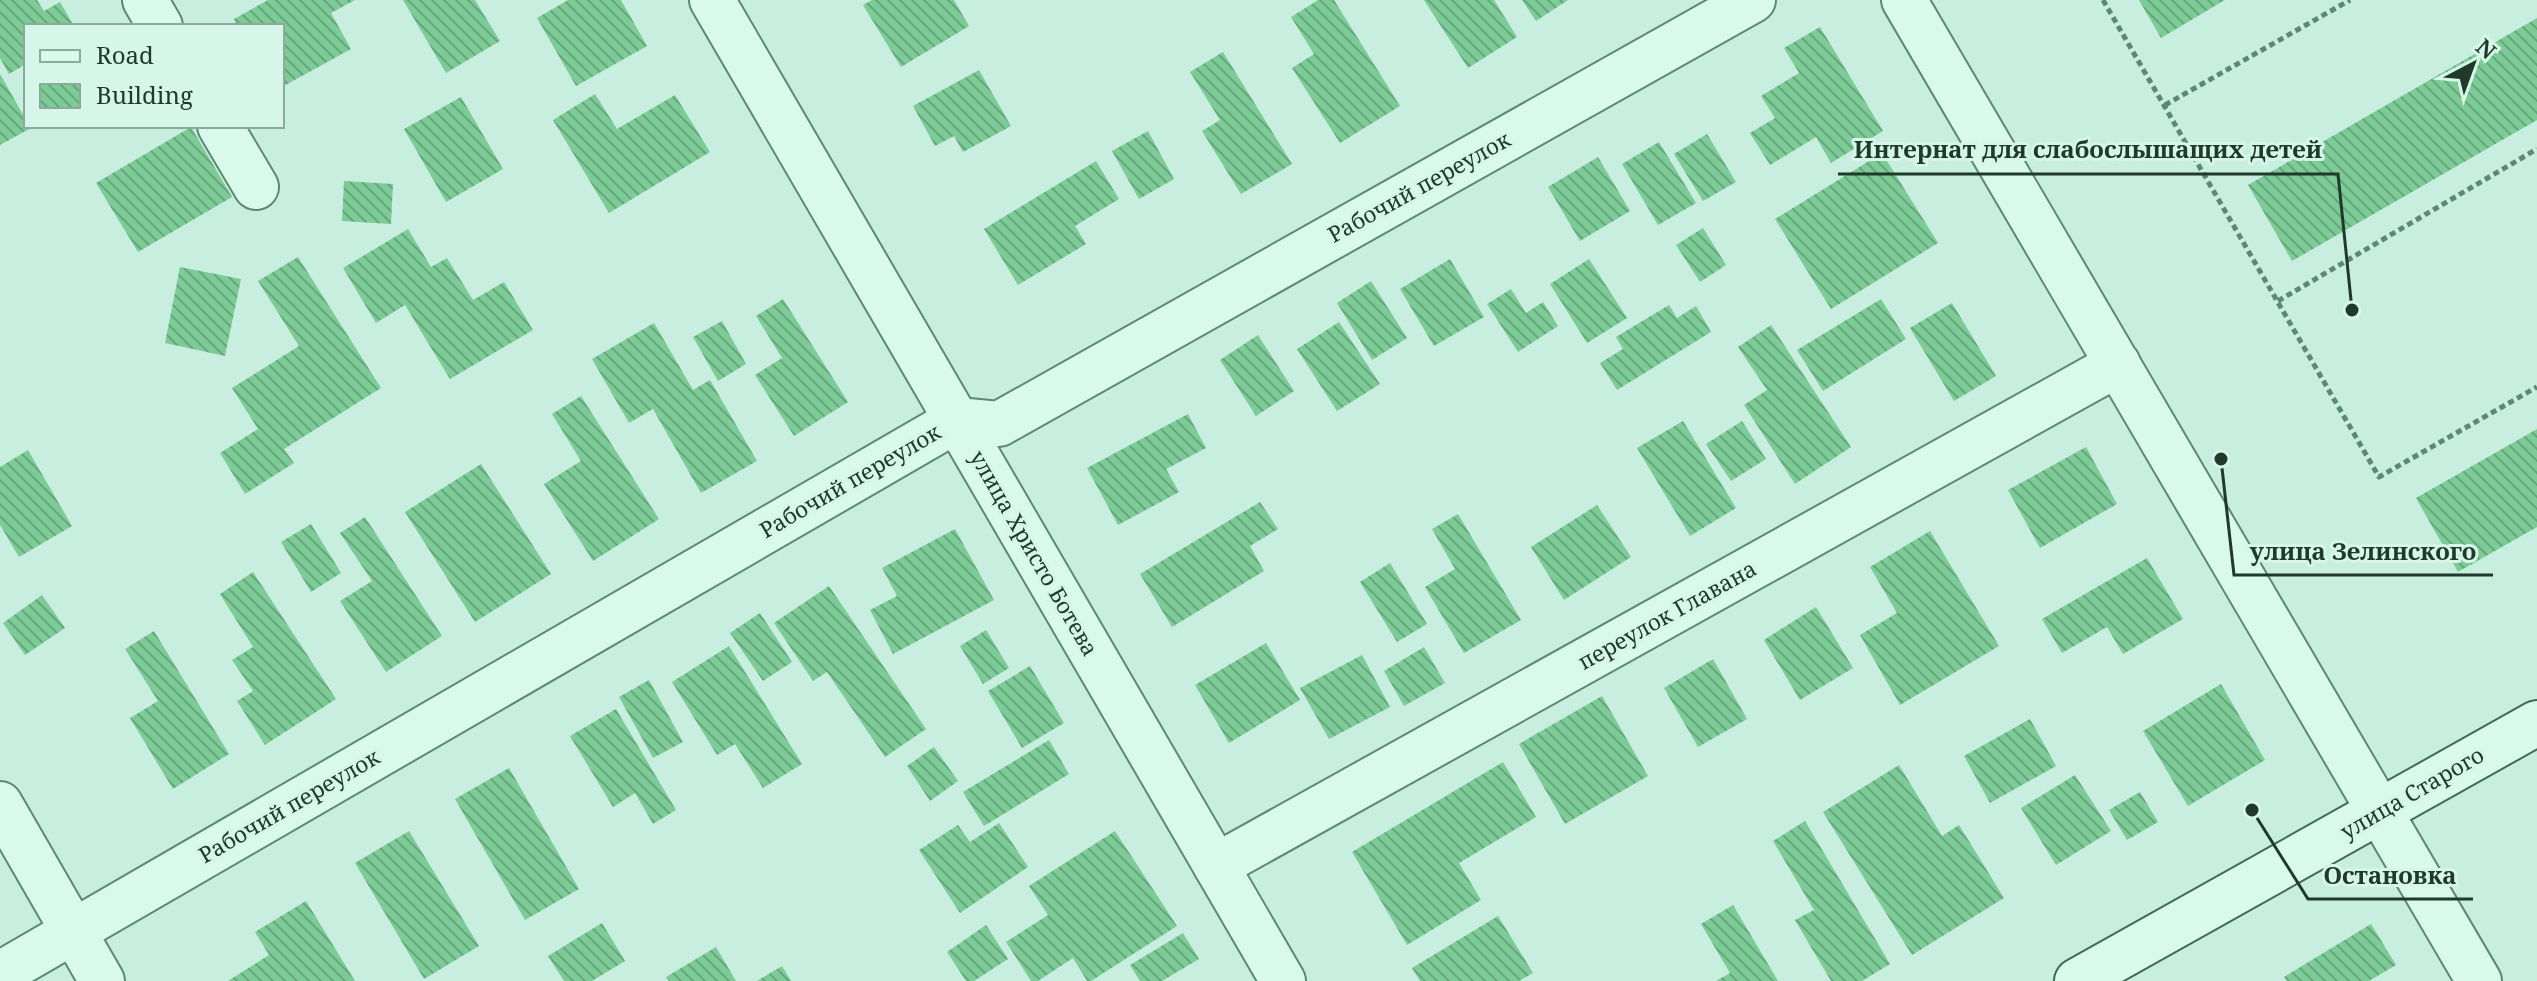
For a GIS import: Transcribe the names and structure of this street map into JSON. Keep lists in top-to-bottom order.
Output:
{
  "streets": {
    "street": [
      "Рабочий переулок",
      "улица Христо Ботева",
      "переулок Главана",
      "улица Старого"
    ]
  },
  "crossings": [
    ["Рабочий переулок", "улица Христо Ботева"],
    ["улица Христо Ботева", "переулок Главана"]
  ],
  "places": ["Интернат для слабослышащих детей", "улица Зелинского", "Остановка"],
  "legend": ["Road", "Building"],
  "north": "top right"
}
